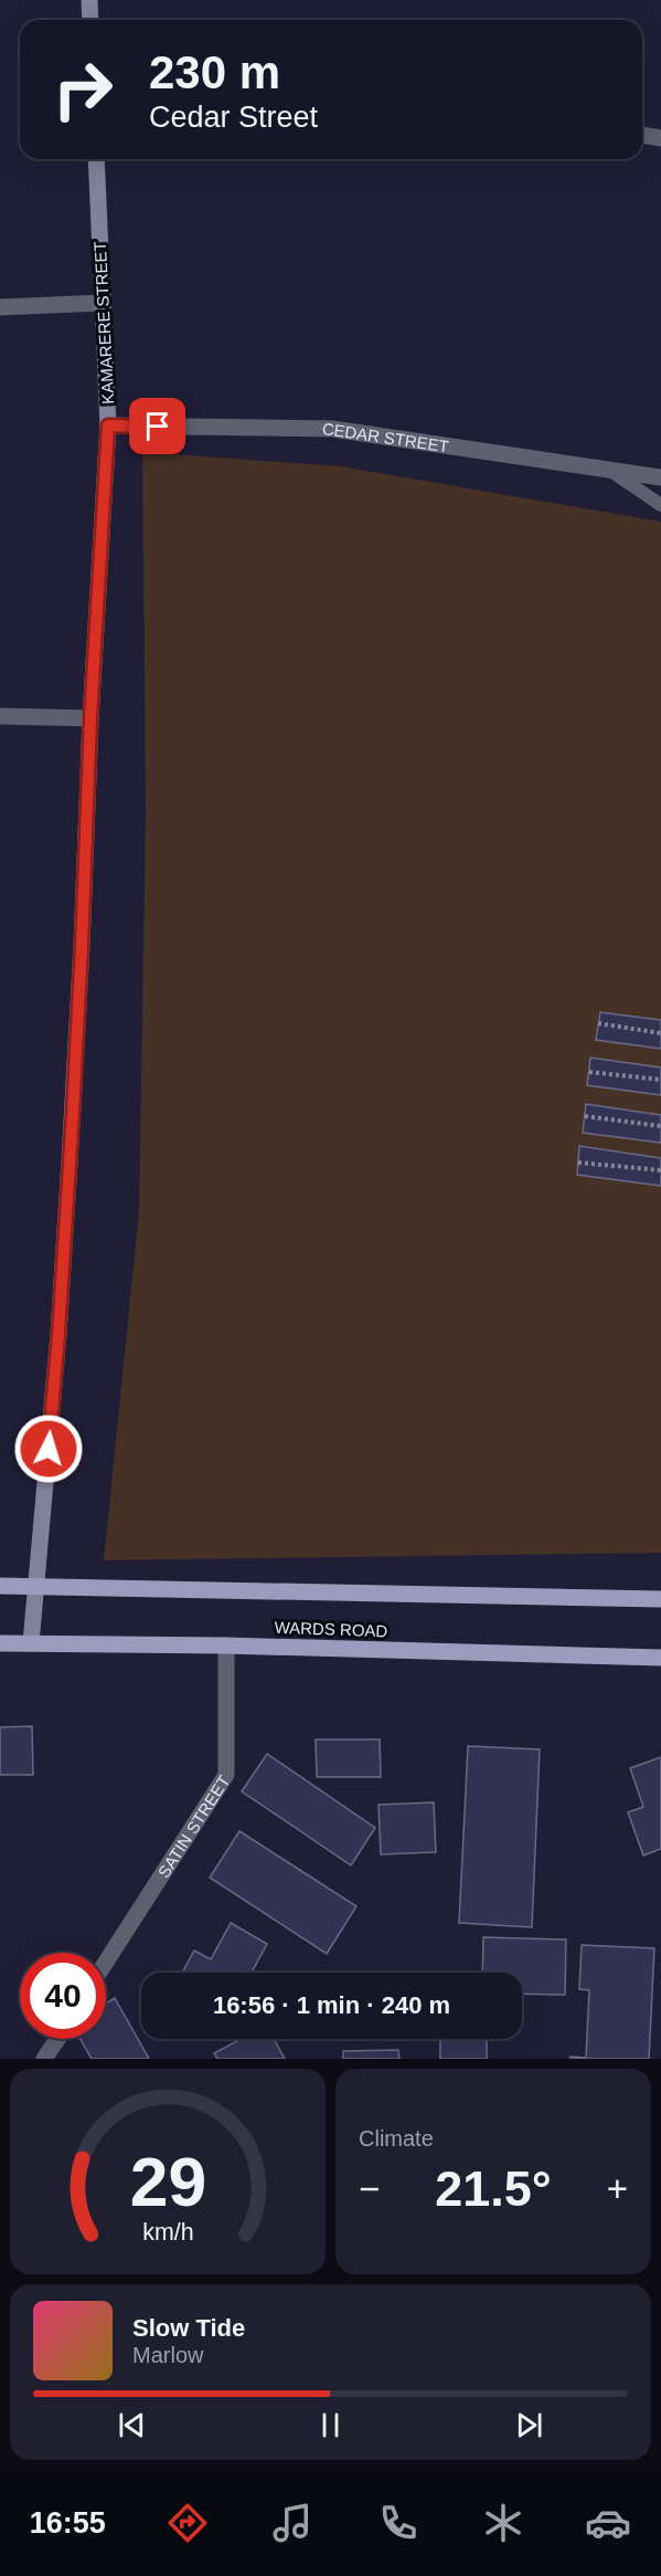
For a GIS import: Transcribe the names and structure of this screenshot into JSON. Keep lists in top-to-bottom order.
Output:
{
  "streets": {
    "main road": ["WARDS ROAD"],
    "street": ["KAMARERE STREET", "CEDAR STREET", "SATIN STREET"]
  },
  "crossings": [
    ["KAMARERE STREET", "CEDAR STREET"],
    ["KAMARERE STREET", "WARDS ROAD"],
    ["WARDS ROAD", "SATIN STREET"]
  ],
  "page": {
    "turn": ["230 m", "Cedar Street"],
    "limit": "40",
    "trip": "16:56 · 1 min · 240 m",
    "tile": "Climate",
    "heat": ["−", "21.5°", "+"],
    "song": ["Slow Tide", "Marlow"],
    "tabs": "16:55",
    "gauge": ["29", "km/h"]
  }
}
